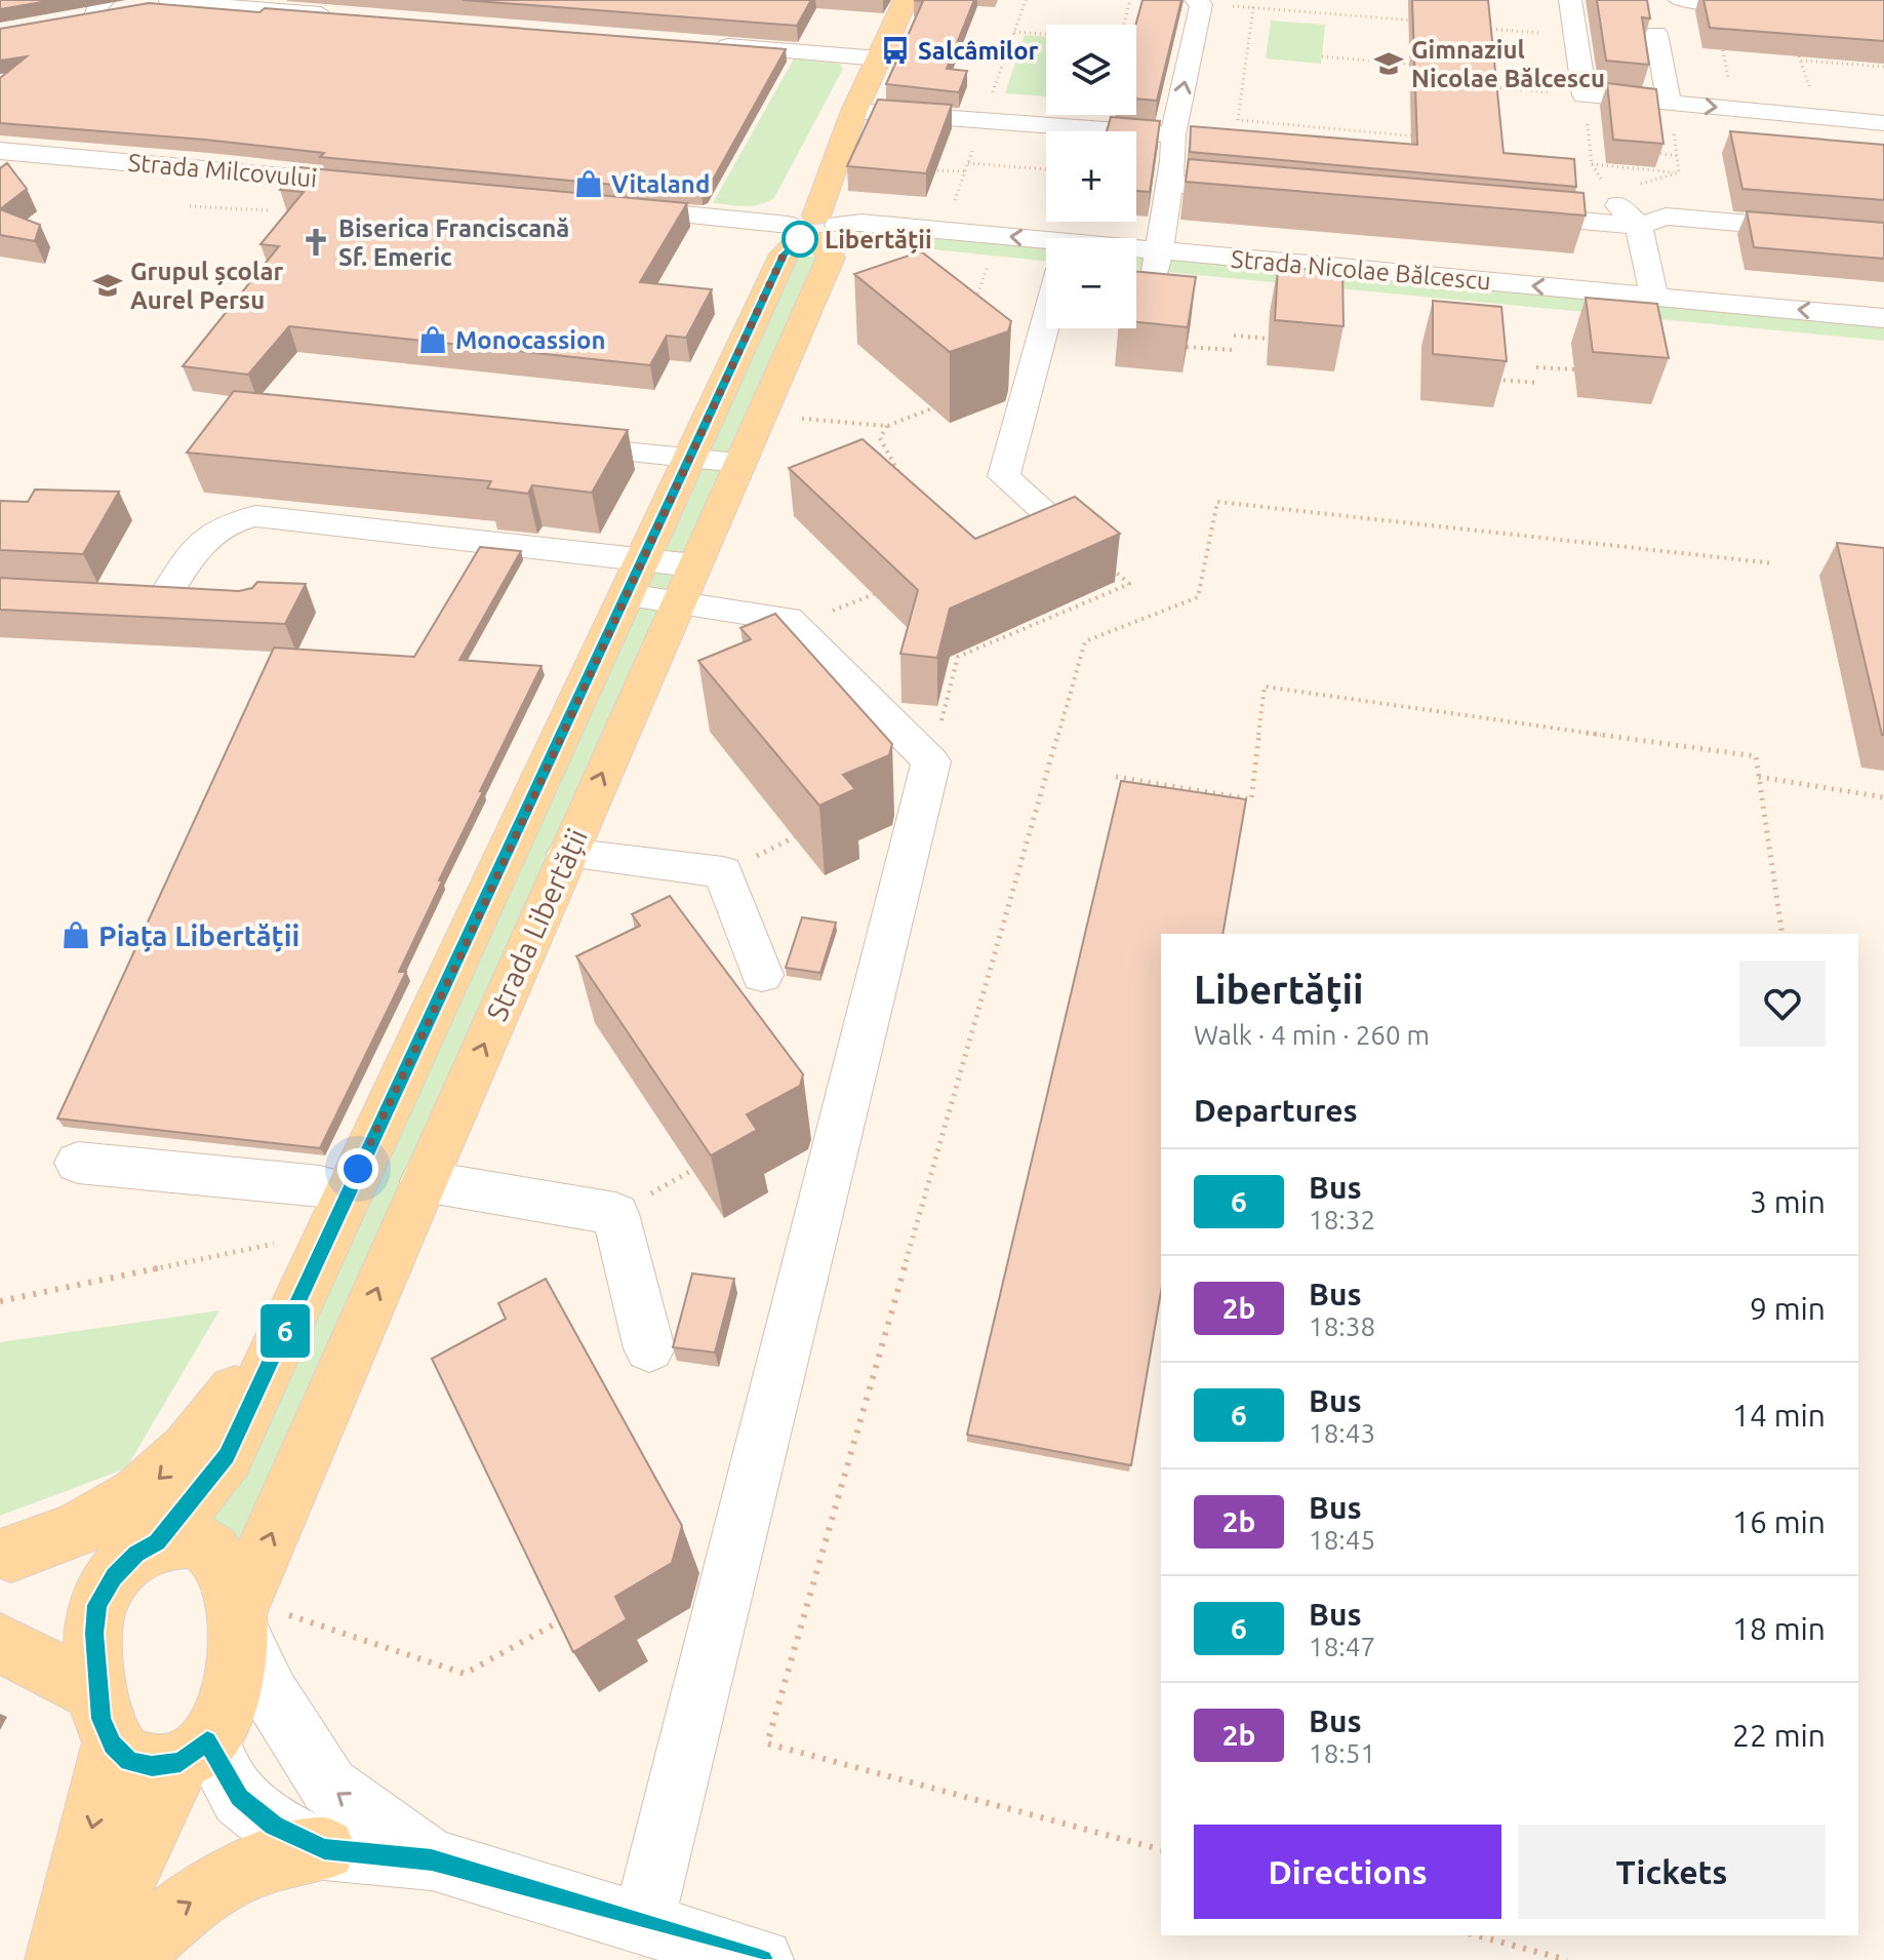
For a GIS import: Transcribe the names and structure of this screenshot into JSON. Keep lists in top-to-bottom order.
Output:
{
  "streets": {
    "main road": ["Strada Libertății"],
    "street": ["Strada Milcovului", "Strada Nicolae Bălcescu"]
  },
  "crossings": [
    ["Strada Nicolae Bălcescu", "Strada Libertății"]
  ],
  "places": {
    "bus stop": ["Salcâmilor"],
    "school or university": ["Gimnaziul Nicolae Bălcescu", "Grupul școlar Aurel Persu"],
    "shop": ["Vitaland", "Monocassion", "Piața Libertății"],
    "other": ["Libertății"],
    "church": ["Biserica Franciscană Sf. Emeric"]
  },
  "lines": ["bus line 6"],
  "page": {
    "on_map": "6",
    "map_buttons": ["+", "−"],
    "heading": [
      ["Libertății", "Walk · 4 min · 260 m"],
      "Departures"
    ],
    "list": [
      {
        "mark": "6",
        "name": "Bus",
        "note": "18:32",
        "value": "3 min"
      },
      {
        "mark": "2b",
        "name": "Bus",
        "note": "18:38",
        "value": "9 min"
      },
      {
        "mark": "6",
        "name": "Bus",
        "note": "18:43",
        "value": "14 min"
      },
      {
        "mark": "2b",
        "name": "Bus",
        "note": "18:45",
        "value": "16 min"
      },
      {
        "mark": "6",
        "name": "Bus",
        "note": "18:47",
        "value": "18 min"
      },
      {
        "mark": "2b",
        "name": "Bus",
        "note": "18:51",
        "value": "22 min"
      }
    ],
    "buttons": ["Directions", "Tickets"]
  }
}
